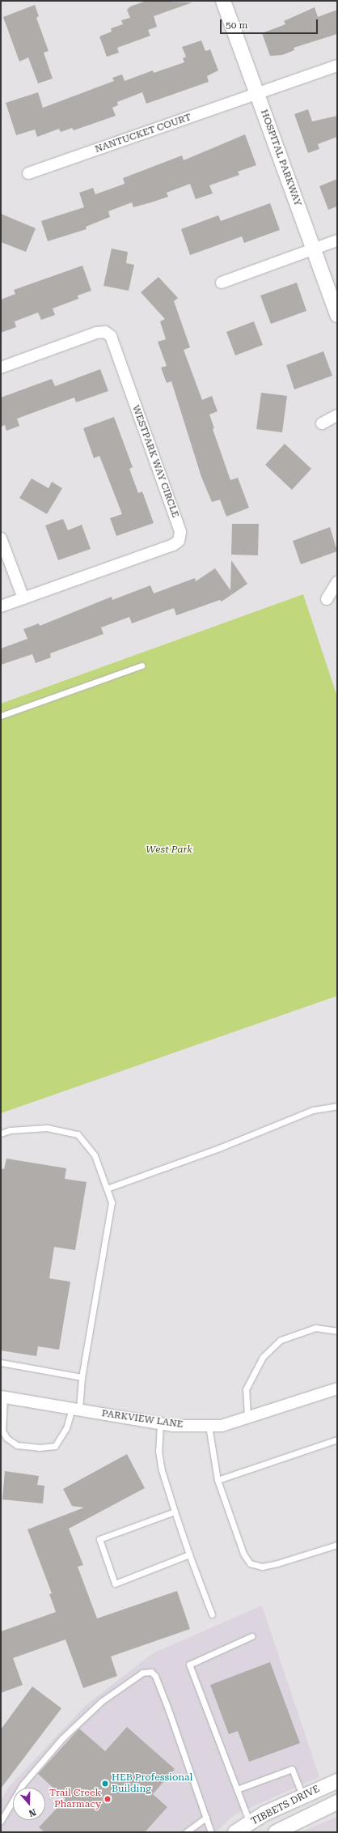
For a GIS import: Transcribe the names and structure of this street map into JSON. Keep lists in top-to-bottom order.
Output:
{
  "streets": {
    "street": [
      "NANTUCKET COURT",
      "HOSPITAL PARKWAY",
      "WESTPARK WAY CIRCLE",
      "PARKVIEW LANE",
      "TIBBETS DRIVE"
    ]
  },
  "crossings": [
    ["NANTUCKET COURT", "HOSPITAL PARKWAY"]
  ],
  "parks": ["West Park"],
  "places": ["HEB Professional Building", "Trail Creek Pharmacy"],
  "scale_bar": "50 m",
  "north": "bottom"
}
